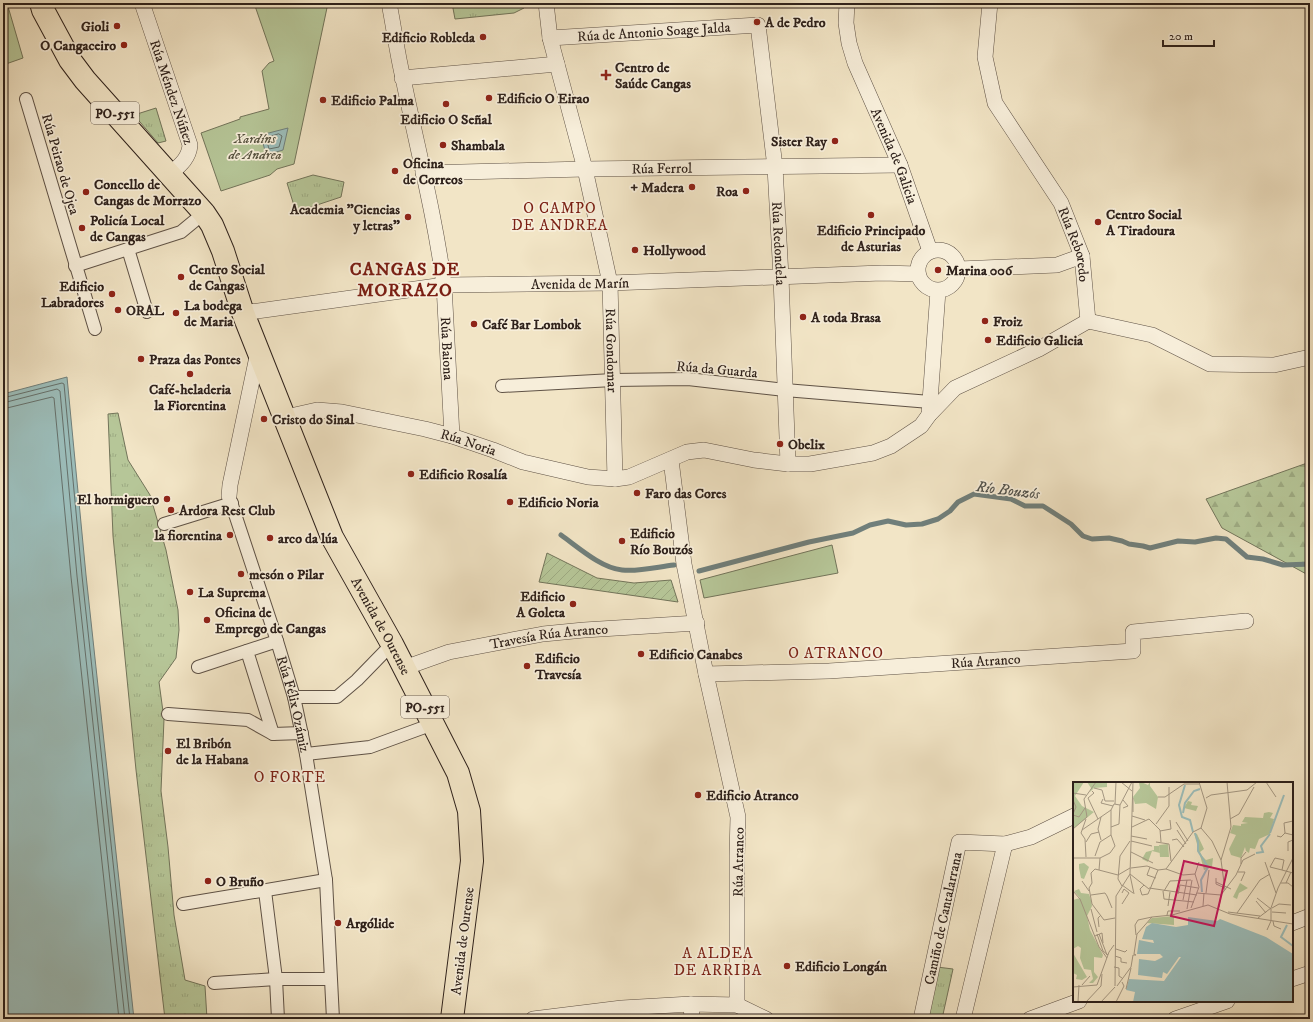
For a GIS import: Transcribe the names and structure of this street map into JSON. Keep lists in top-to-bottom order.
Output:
{
  "streets": {
    "main road": ["PO-551", "Avenida de Ourense"],
    "street": [
      "Rúa de Antonio Soage Jalda",
      "Rúa Méndez Núñez",
      "Avenida de Galicia",
      "Rúa Peirao de Ojea",
      "Rúa Ferrol",
      "Rúa Redondela",
      "Rúa Reboredo",
      "Avenida de Marín",
      "Rúa Baiona",
      "Rúa Gondomar",
      "Rúa da Guarda",
      "Rúa Noria",
      "Travesía Rúa Atranco",
      "Rúa Atranco",
      "Rúa Félix Ozámiz",
      "Camiño de Cantalarrana"
    ]
  },
  "crossings": [
    ["Rúa de Antonio Soage Jalda", "Rúa Redondela"],
    ["Rúa de Antonio Soage Jalda", "Rúa Gondomar"],
    ["Rúa Méndez Núñez", "PO-551"],
    ["PO-551", "Avenida de Marín"],
    ["PO-551", "Avenida de Ourense"],
    ["Avenida de Galicia", "Rúa Ferrol"],
    ["Avenida de Galicia", "Avenida de Marín"],
    ["Rúa Ferrol", "Rúa Redondela"],
    ["Rúa Ferrol", "Rúa Baiona"],
    ["Rúa Ferrol", "Rúa Gondomar"],
    ["Rúa Redondela", "Avenida de Marín"],
    ["Rúa Redondela", "Rúa da Guarda"],
    ["Rúa Redondela", "Rúa Noria"],
    ["Avenida de Marín", "Rúa Baiona"],
    ["Avenida de Marín", "Rúa Gondomar"],
    ["Avenida de Marín", "Avenida de Ourense"],
    ["Rúa Baiona", "Rúa Noria"],
    ["Rúa Gondomar", "Rúa da Guarda"],
    ["Rúa Gondomar", "Rúa Noria"],
    ["Rúa da Guarda", "Rúa Noria"],
    ["Rúa Noria", "Avenida de Ourense"],
    ["Rúa Noria", "Rúa Atranco"],
    ["Avenida de Ourense", "Travesía Rúa Atranco"],
    ["Avenida de Ourense", "Rúa Félix Ozámiz"],
    ["Travesía Rúa Atranco", "Rúa Atranco"]
  ],
  "districts": [
    "O CAMPO DE ANDREA",
    "CANGAS DE MORRAZO",
    "O ATRANCO",
    "O FORTE",
    "A ALDEA DE ARRIBA"
  ],
  "water": ["Río Bouzós"],
  "parks": ["Xardíns de Andrea"],
  "places": {
    "other": [
      "A de Pedro",
      "Gioli",
      "Edificio Robleda",
      "O Cangaceiro",
      "Edificio O Eirao",
      "Edificio Palma",
      "Edificio O Señal",
      "Sister Ray",
      "Shambala",
      "Oficina de Correos",
      "+ Madera",
      "Roa",
      "Concello de Cangas de Morrazo",
      "Edificio Principado de Asturias",
      "Academia \"Ciencias y letras\"",
      "Centro Social A Tiradoura",
      "Policía Local de Cangas",
      "Hollywood",
      "Marina 006",
      "Centro Social de Cangas",
      "Edificio Labradores",
      "ORAL",
      "La bodega de Maria",
      "A toda Brasa",
      "Froiz",
      "Café Bar Lombok",
      "Edificio Galicia",
      "Praza das Pontes",
      "Café-heladeria la Fiorentina",
      "Cristo do Sinal",
      "Obelix",
      "Edificio Rosalía",
      "Faro das Cores",
      "El hormiguero",
      "Edificio Noria",
      "Ardora Rest Club",
      "la fiorentina",
      "arco da lúa",
      "Edificio Río Bouzós",
      "mesón o Pilar",
      "La Suprema",
      "Edificio A Goleta",
      "Oficina de Emprego de Cangas",
      "Edificio Canabes",
      "Edificio Travesía",
      "El Bribón de la Habana",
      "Edificio Atranco",
      "O Bruño",
      "Argólide",
      "Edificio Longán"
    ],
    "health": ["Centro de Saúde Cangas"]
  },
  "scale_bar": "20 m"
}
